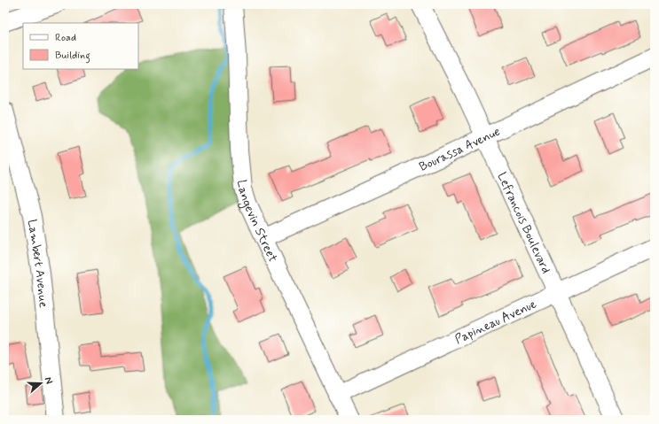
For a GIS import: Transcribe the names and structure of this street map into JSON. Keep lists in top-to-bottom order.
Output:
{
  "streets": {
    "street": [
      "Bourassa Avenue",
      "Langevin Street",
      "Lefrancois Boulevard",
      "Lambert Avenue",
      "Papineau Avenue"
    ]
  },
  "crossings": [
    ["Bourassa Avenue", "Langevin Street"],
    ["Bourassa Avenue", "Lefrancois Boulevard"],
    ["Langevin Street", "Papineau Avenue"],
    ["Lefrancois Boulevard", "Papineau Avenue"]
  ],
  "legend": ["Road", "Building"],
  "north": "right"
}
